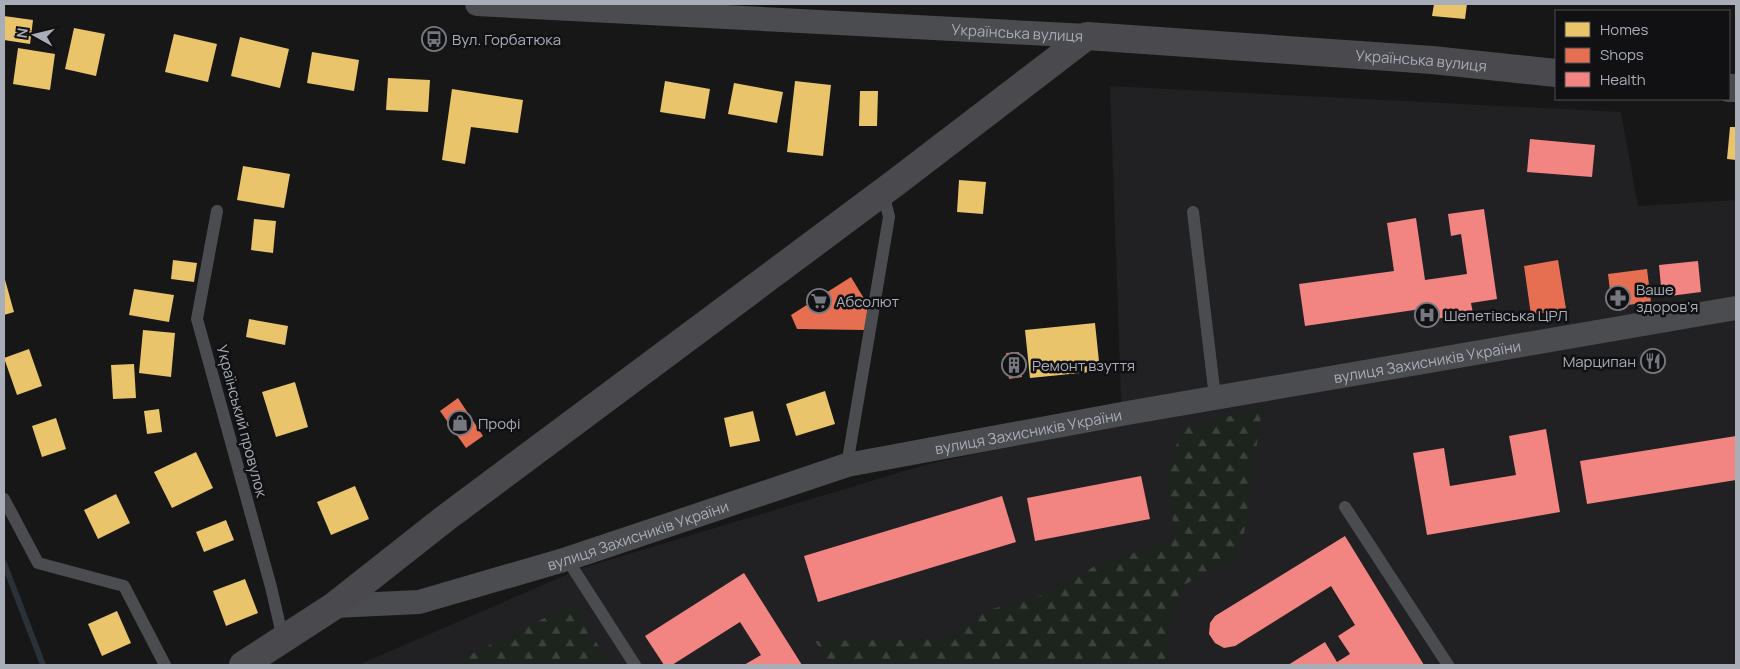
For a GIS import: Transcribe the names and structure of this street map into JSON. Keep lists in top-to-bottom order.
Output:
{
  "streets": {
    "main road": ["Українська вулиця"],
    "street": ["вулиця Захисників України"],
    "lane": ["Український провулок"]
  },
  "places": {
    "bus stop": ["Вул. Горбатюка"],
    "pharmacy": ["Ваше здоров'я"],
    "supermarket": ["Абсолют"],
    "hospital": ["Шепетівська ЦРЛ"],
    "restaurant": ["Марципан"],
    "building": ["Ремонт взуття"],
    "shop": ["Профі"]
  },
  "legend": ["Homes", "Shops", "Health"],
  "north": "left"
}
